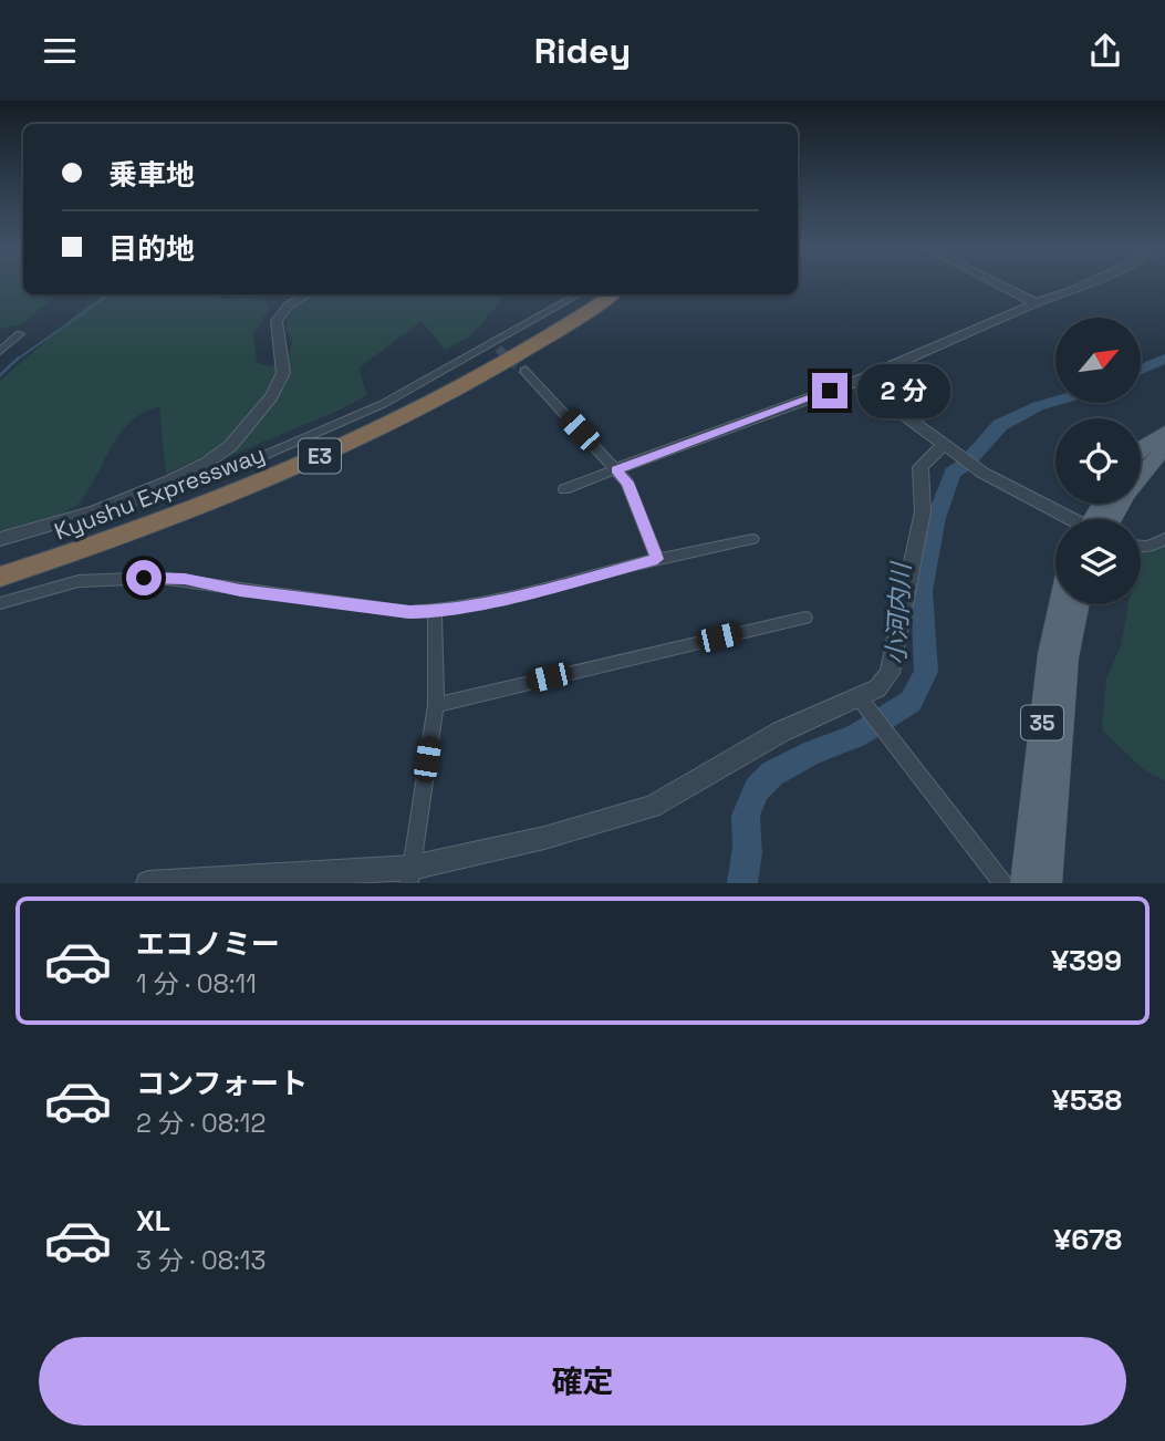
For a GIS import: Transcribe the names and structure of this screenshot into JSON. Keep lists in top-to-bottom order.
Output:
{
  "streets": {
    "highway": ["E3", "Kyushu Expressway"],
    "main road": ["35"]
  },
  "water": ["小河内川"],
  "north": "top right",
  "page": {
    "header": "Ridey",
    "banner": ["乗車地", "目的地"],
    "bubble": "2 分",
    "list": [
      {
        "name": "エコノミー",
        "note": "1 分 · 08:11",
        "value": "¥399"
      },
      {
        "name": "コンフォート",
        "note": "2 分 · 08:12",
        "value": "¥538"
      },
      {
        "name": "XL",
        "note": "3 分 · 08:13",
        "value": "¥678"
      }
    ],
    "buttons": "確定"
  }
}
